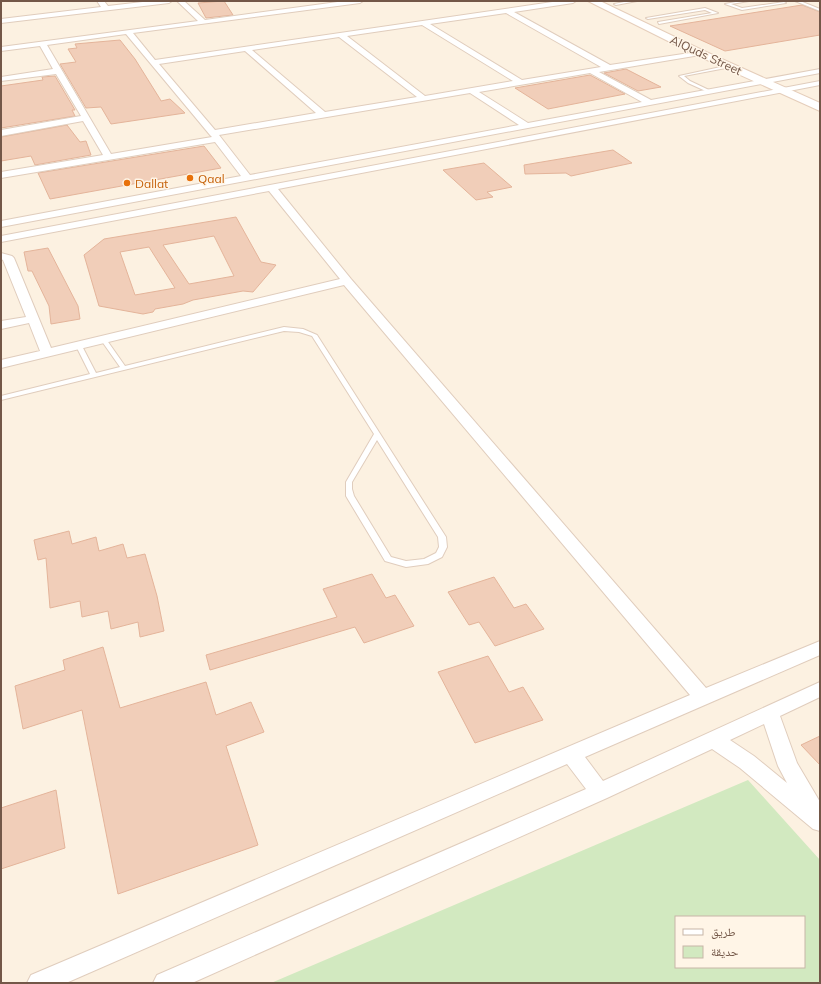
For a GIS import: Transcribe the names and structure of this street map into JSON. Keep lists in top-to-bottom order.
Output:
{
  "streets": {
    "street": ["AlQuds Street"]
  },
  "places": ["Qaal", "Dallat"],
  "legend": ["طريق", "حديقة"]
}
